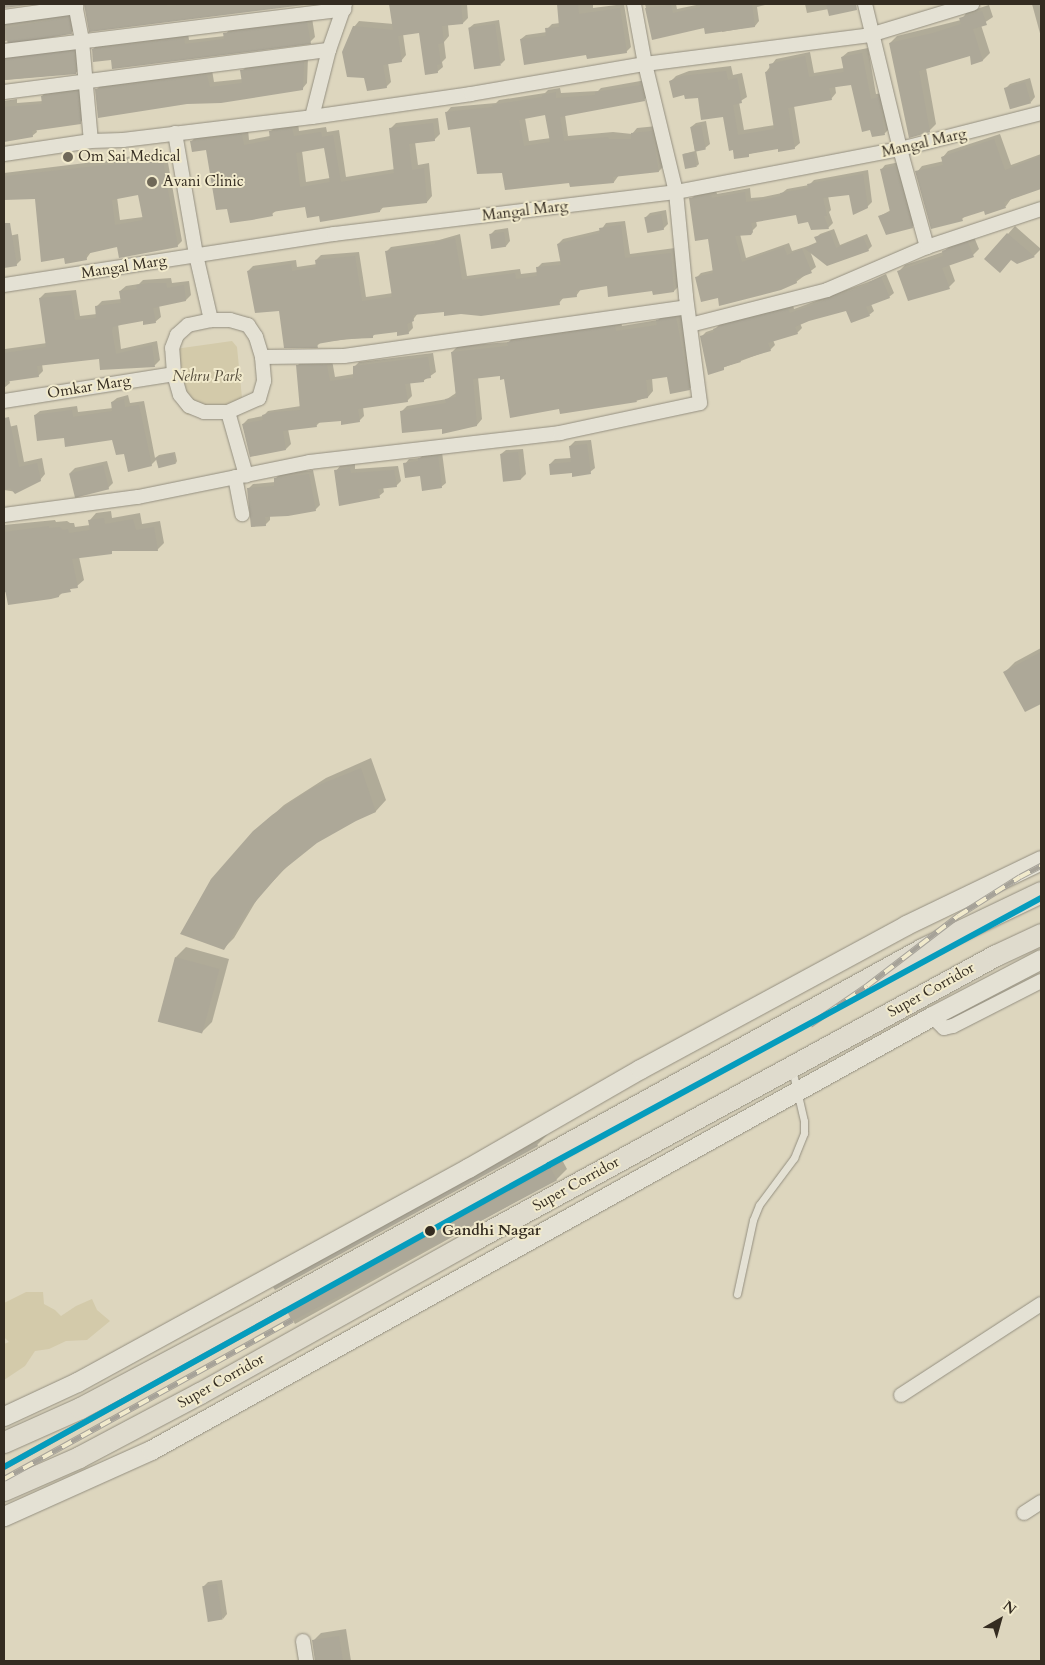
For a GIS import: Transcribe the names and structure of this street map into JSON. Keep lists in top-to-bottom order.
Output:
{
  "streets": {
    "main road": ["Super Corridor"],
    "street": ["Mangal Marg", "Omkar Marg"]
  },
  "parks": ["Nehru Park"],
  "places": ["Om Sai Medical", "Avani Clinic", "Gandhi Nagar"],
  "north": "top right"
}
